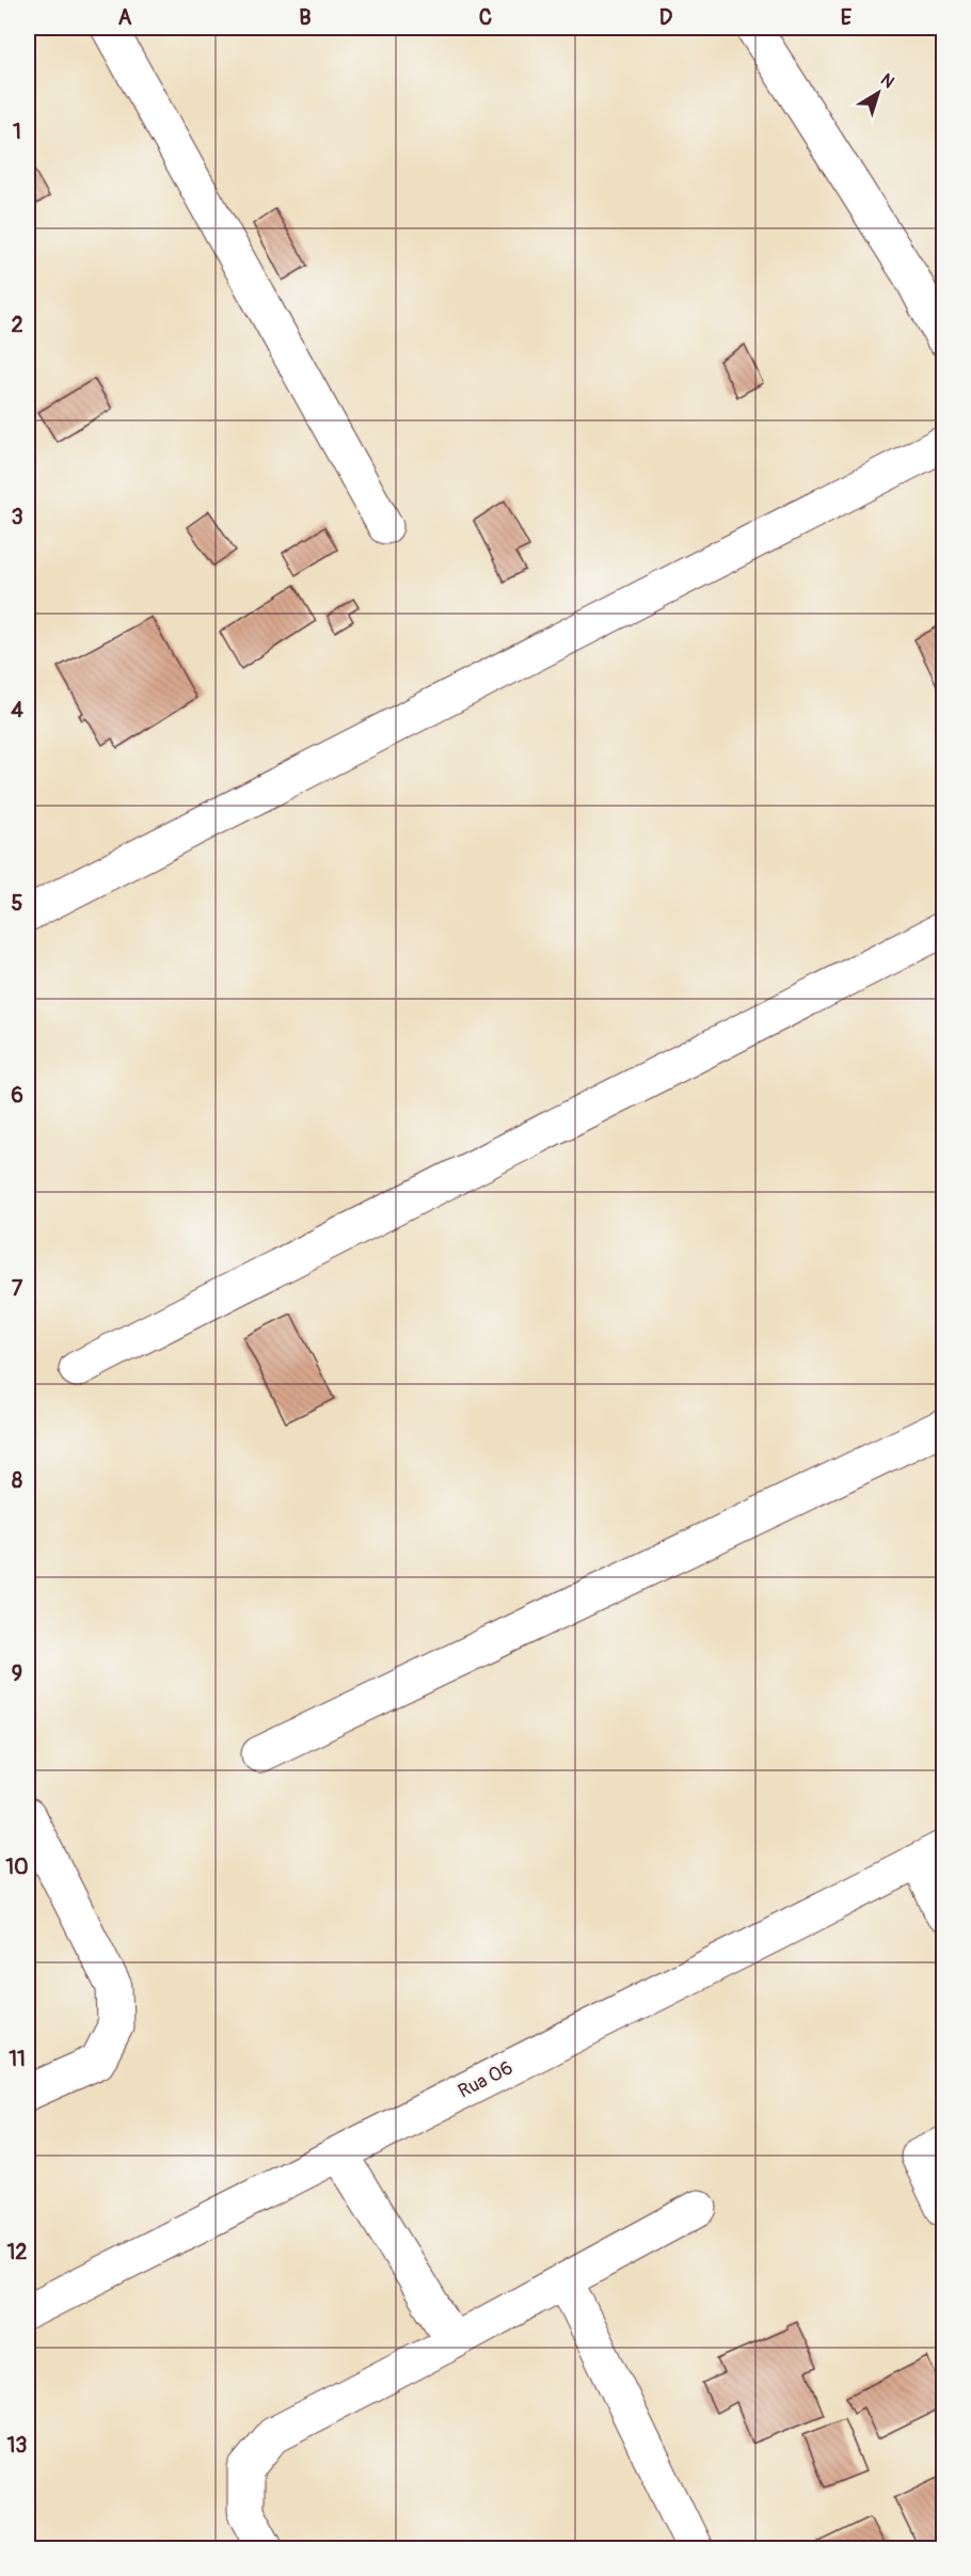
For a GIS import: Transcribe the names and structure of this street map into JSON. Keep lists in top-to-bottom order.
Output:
{
  "streets": {
    "street": ["Rua 06"]
  },
  "north": "top right",
  "grid": {
    "columns": [
      "A",
      "B",
      "C",
      "D",
      "E"
    ],
    "rows": [
      "1",
      "2",
      "3",
      "4",
      "5",
      "6",
      "7",
      "8",
      "9",
      "10",
      "11",
      "12",
      "13"
    ]
  }
}
